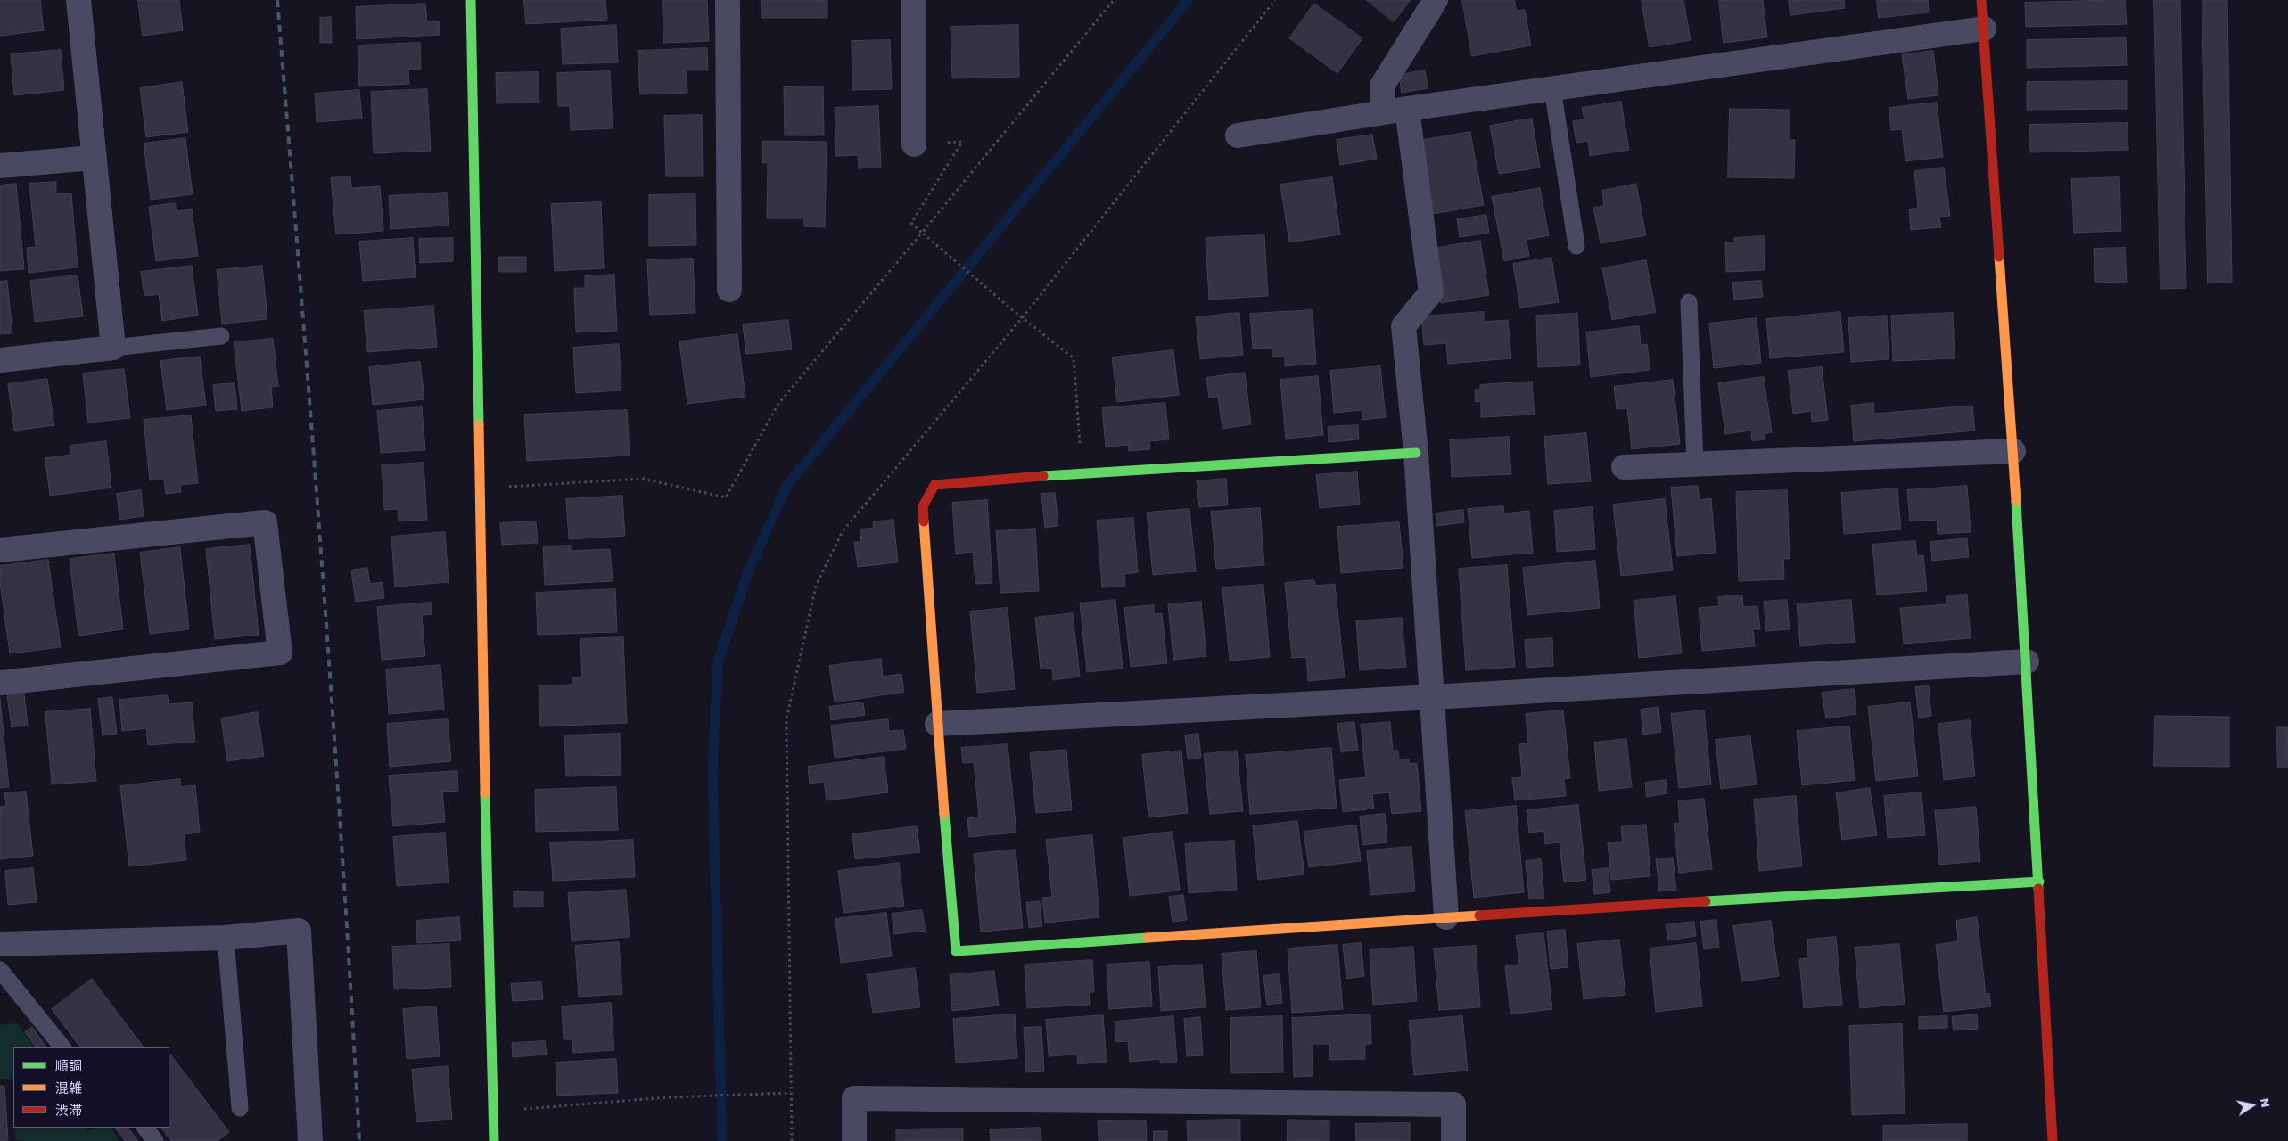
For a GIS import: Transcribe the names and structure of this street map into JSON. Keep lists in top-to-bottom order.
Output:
{
  "legend": ["順調", "混雑", "渋滞"],
  "north": "right"
}
